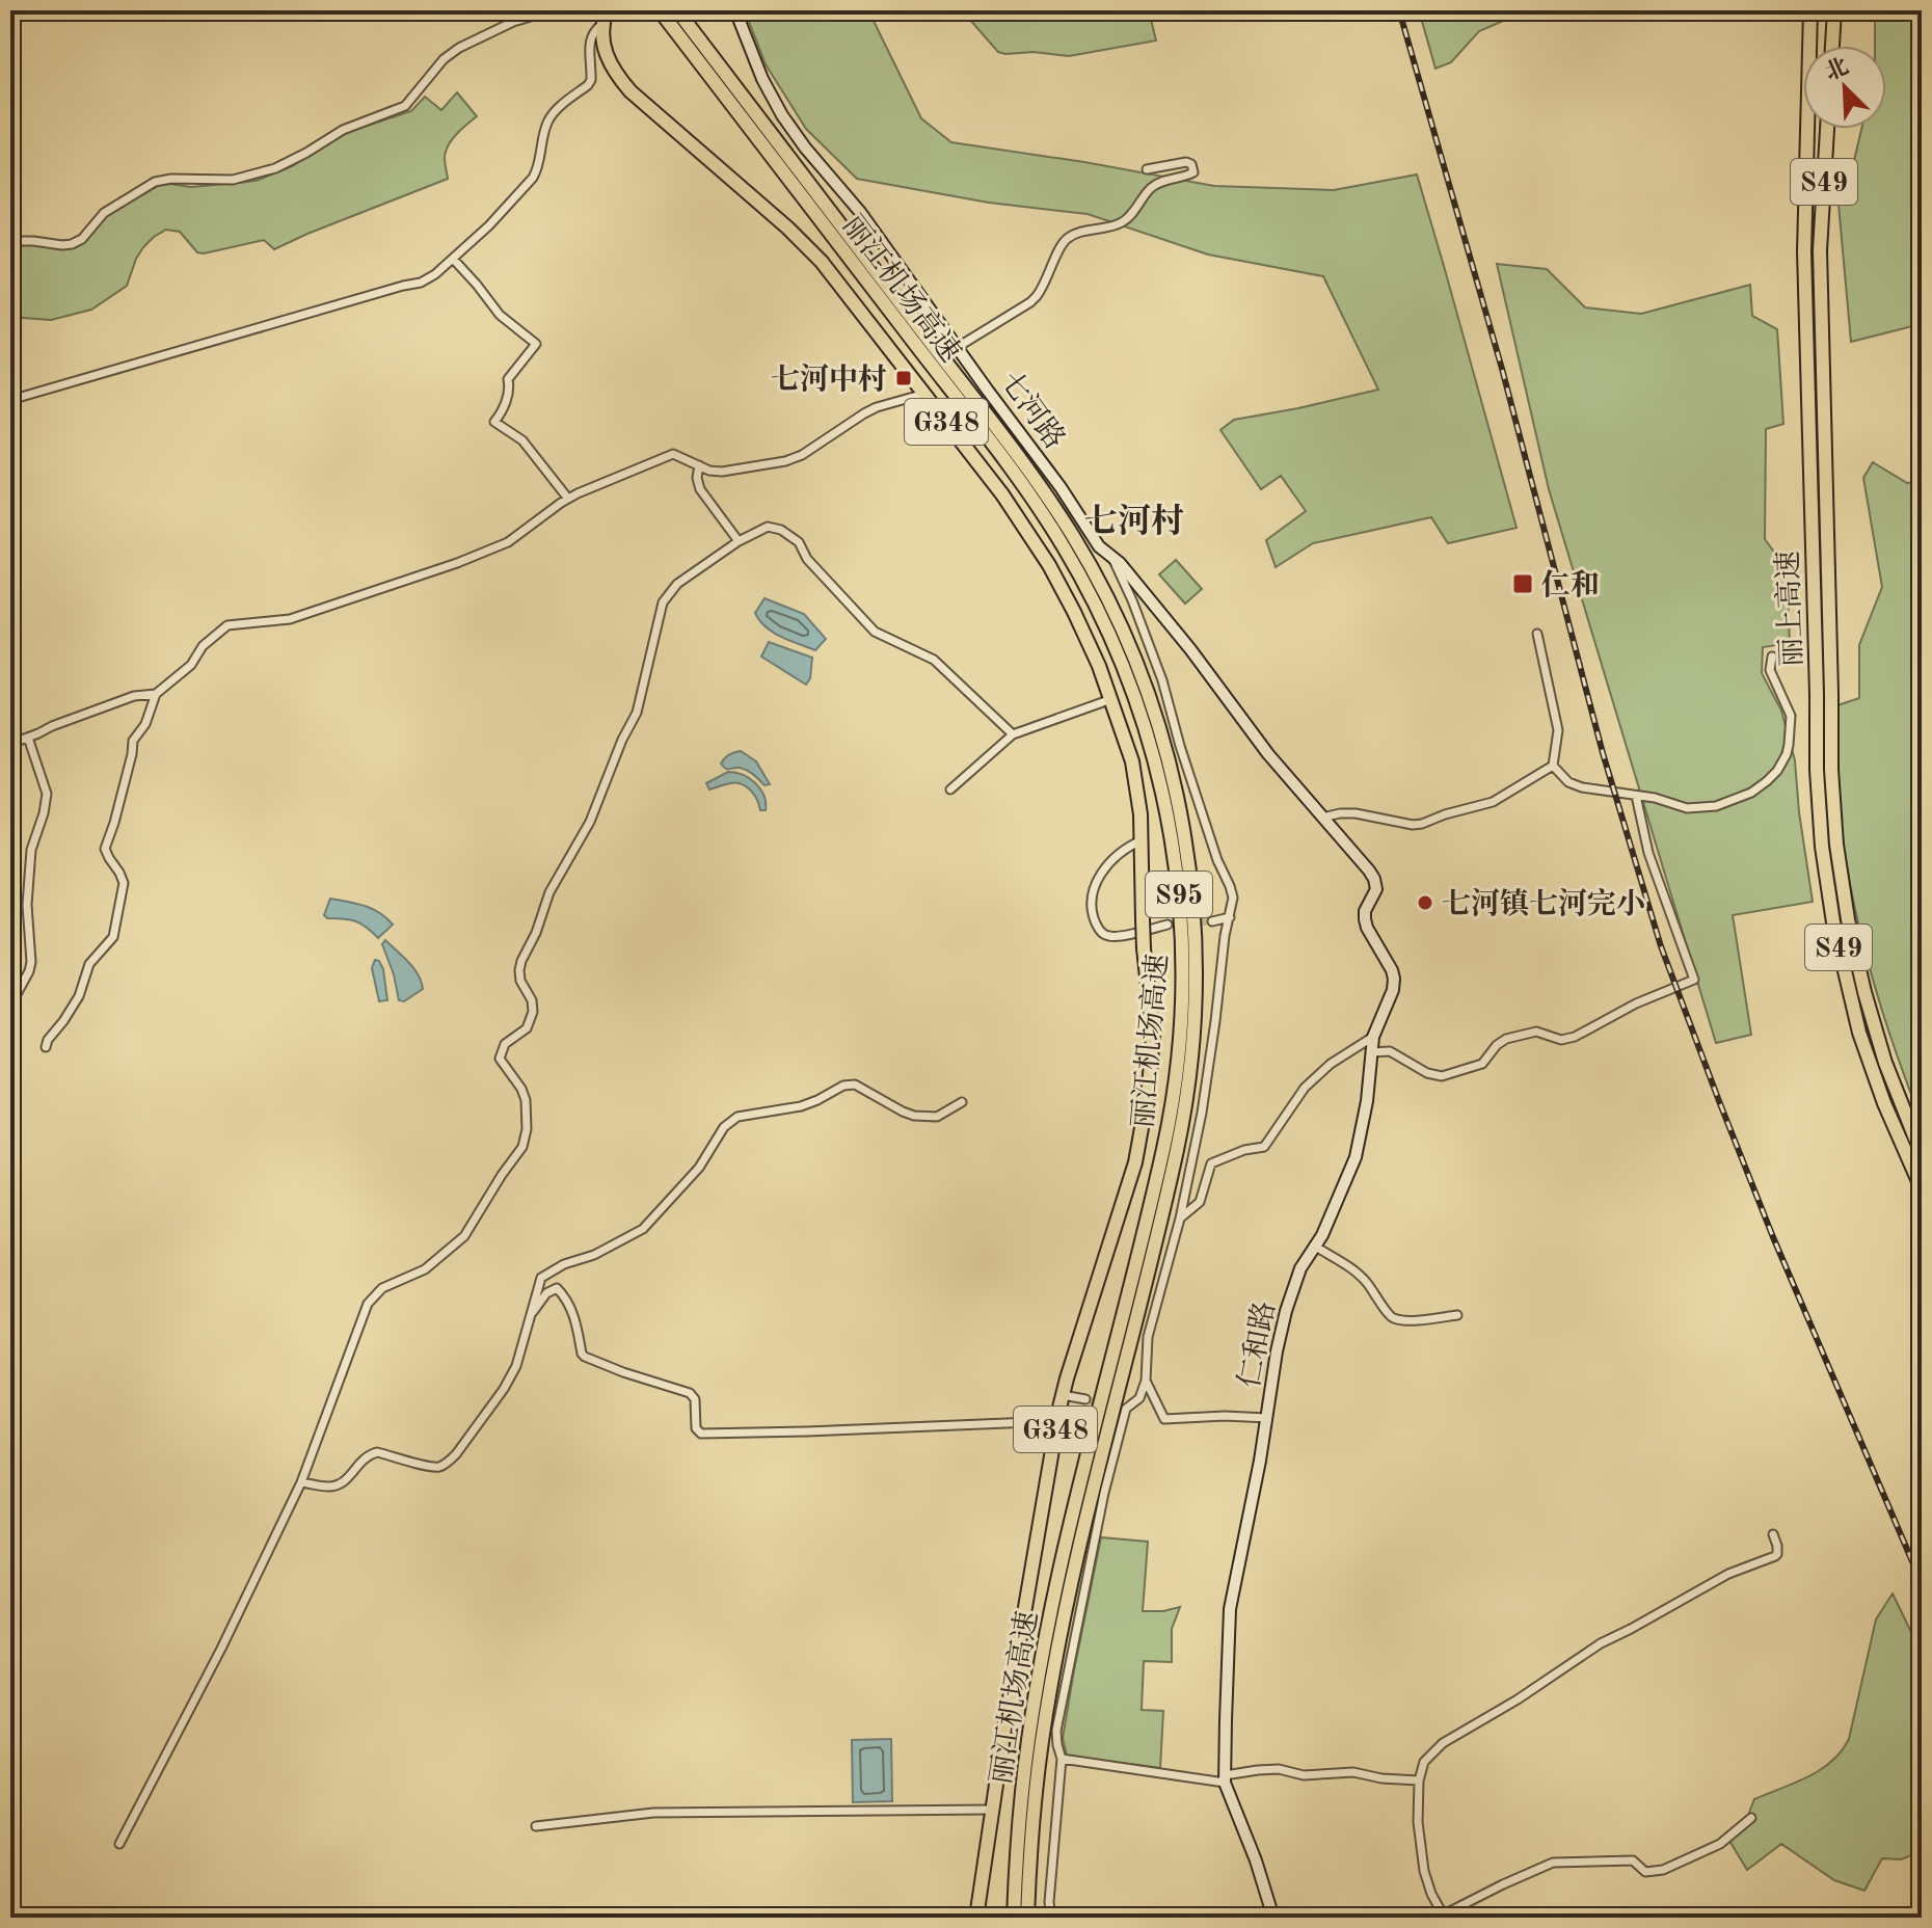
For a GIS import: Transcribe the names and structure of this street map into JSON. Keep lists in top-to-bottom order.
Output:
{
  "streets": {
    "highway": [
      "S49",
      "丽江机场高速",
      "G348",
      "丽上高速",
      "S95"
    ],
    "street": ["七河路", "仁和路"]
  },
  "crossings": [
    ["七河路", "仁和路"]
  ],
  "districts": ["七河村"],
  "places": {
    "transit": ["七河中村", "仁和"],
    "other": ["七河镇七河完小"]
  },
  "north": "top left"
}
